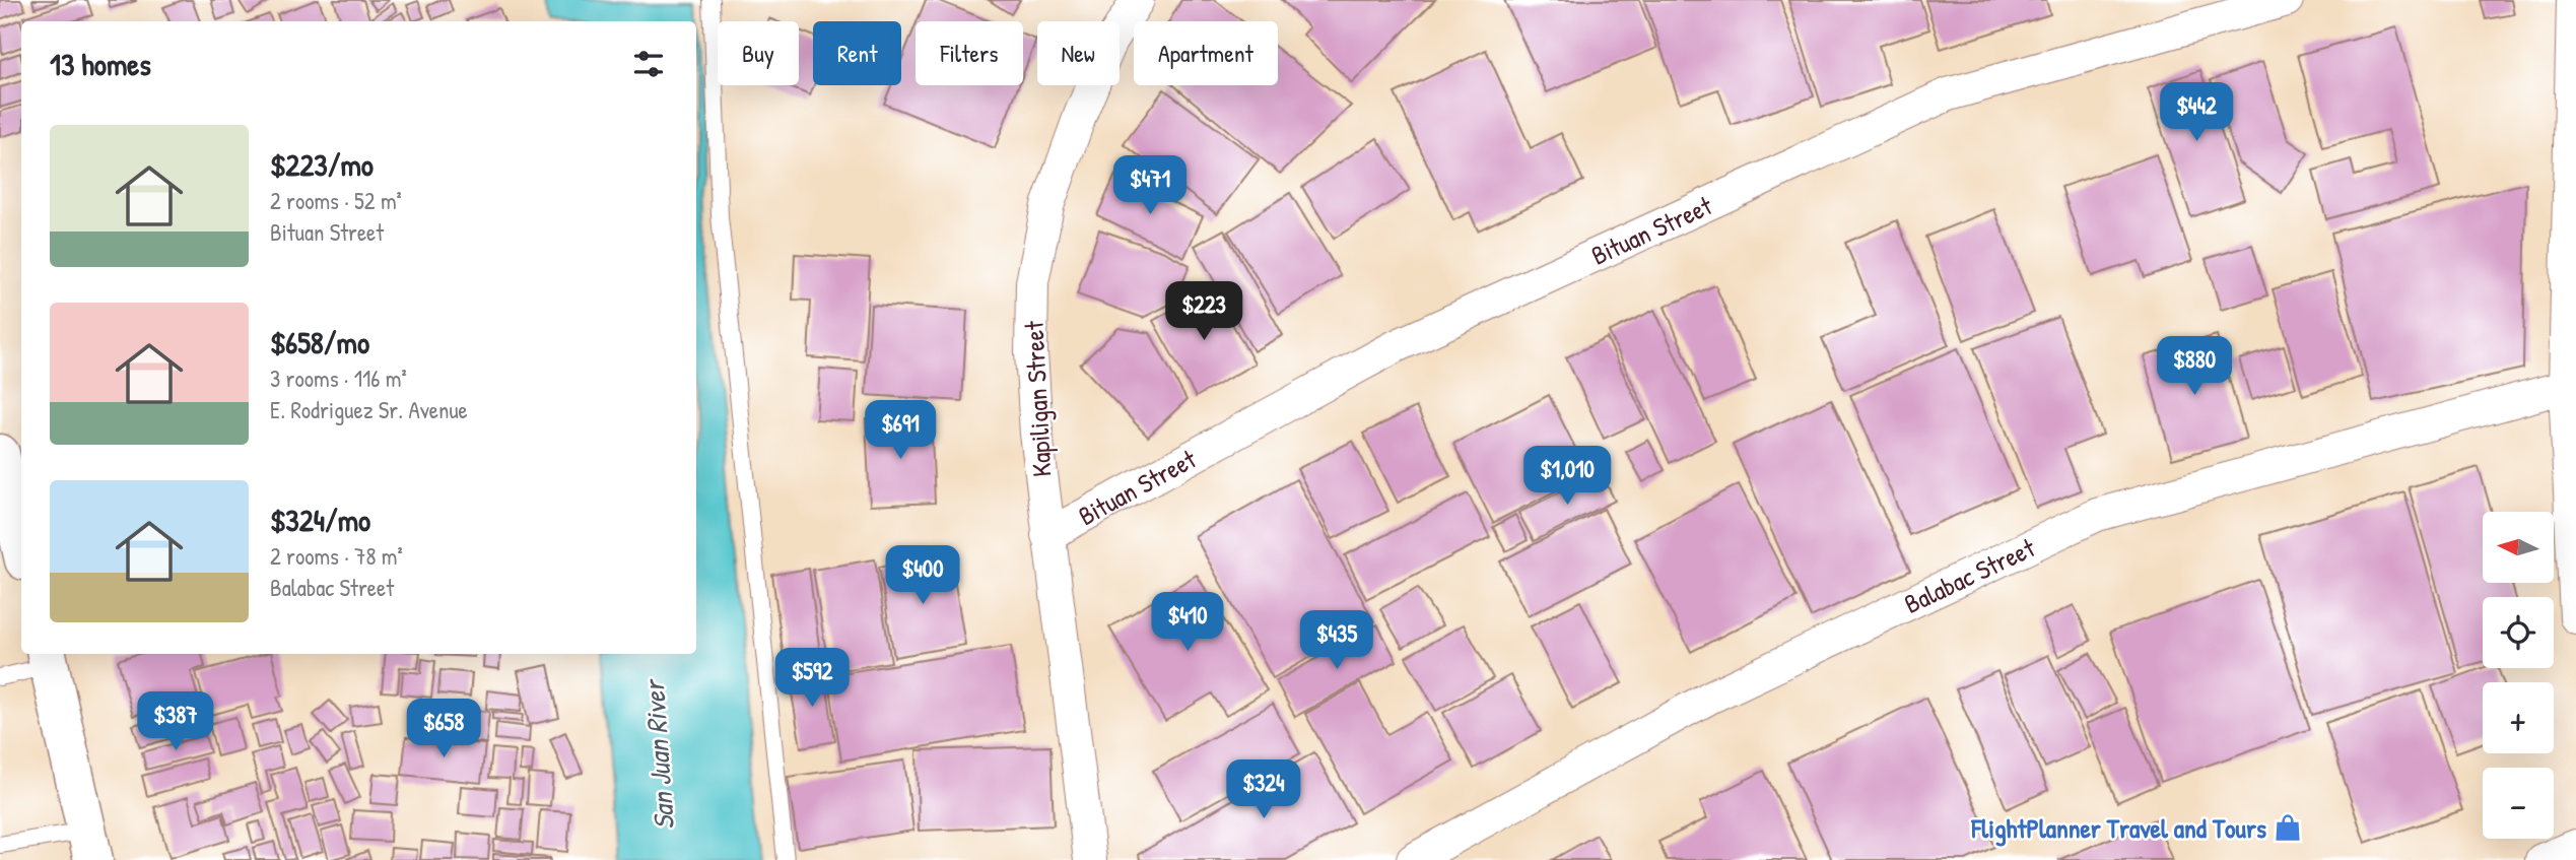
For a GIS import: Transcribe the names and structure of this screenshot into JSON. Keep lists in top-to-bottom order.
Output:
{
  "streets": {
    "street": ["Bituan Street", "Kapiligan Street", "Balabac Street"]
  },
  "crossings": [
    ["Bituan Street", "Kapiligan Street"]
  ],
  "water": ["San Juan River"],
  "places": {
    "shop": ["FlightPlanner Travel and Tours"]
  },
  "north": "left",
  "page": {
    "chip": [
      "Buy",
      "Rent",
      "Filters",
      "New",
      "Apartment"
    ],
    "heading": "13 homes",
    "price": [
      "$442",
      "$471",
      "$223",
      "$880",
      "$691",
      "$1,010",
      "$400",
      "$410",
      "$435",
      "$592",
      "$387",
      "$658",
      "$324"
    ],
    "list": [
      {
        "name": "$223/mo",
        "note": "2 rooms · 52 m² · Bituan Street"
      },
      {
        "name": "$658/mo",
        "note": "3 rooms · 116 m² · E. Rodriguez Sr. Avenue"
      },
      {
        "name": "$324/mo",
        "note": "2 rooms · 78 m² · Balabac Street"
      }
    ],
    "map_buttons": ["+", "−"]
  }
}
